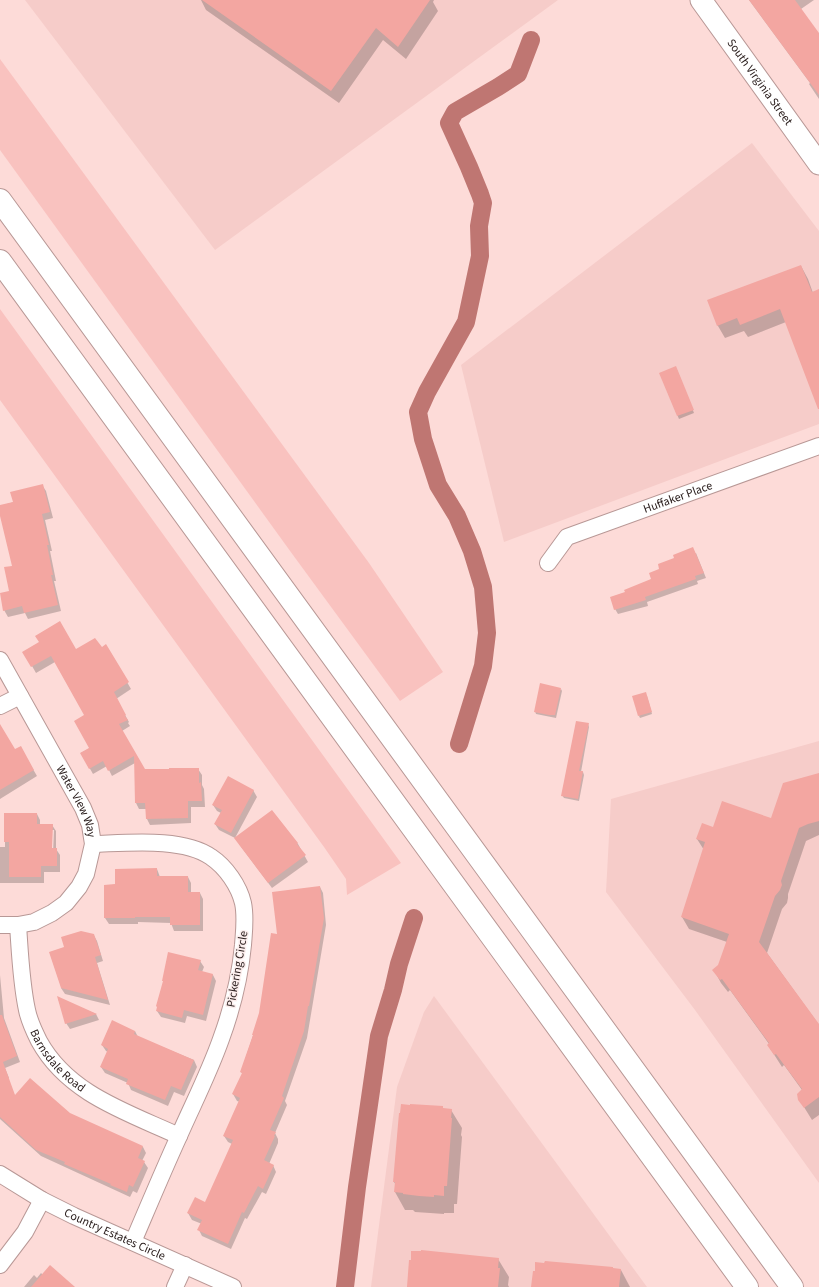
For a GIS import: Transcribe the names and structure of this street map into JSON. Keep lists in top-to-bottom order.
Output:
{
  "streets": {
    "main road": ["South Virginia Street"],
    "street": [
      "Huffaker Place",
      "Water View Way",
      "Pickering Circle",
      "Barnsdale Road",
      "Country Estates Circle"
    ]
  },
  "crossings": [
    ["Water View Way", "Pickering Circle"],
    ["Water View Way", "Barnsdale Road"],
    ["Pickering Circle", "Barnsdale Road"],
    ["Pickering Circle", "Country Estates Circle"]
  ]
}
